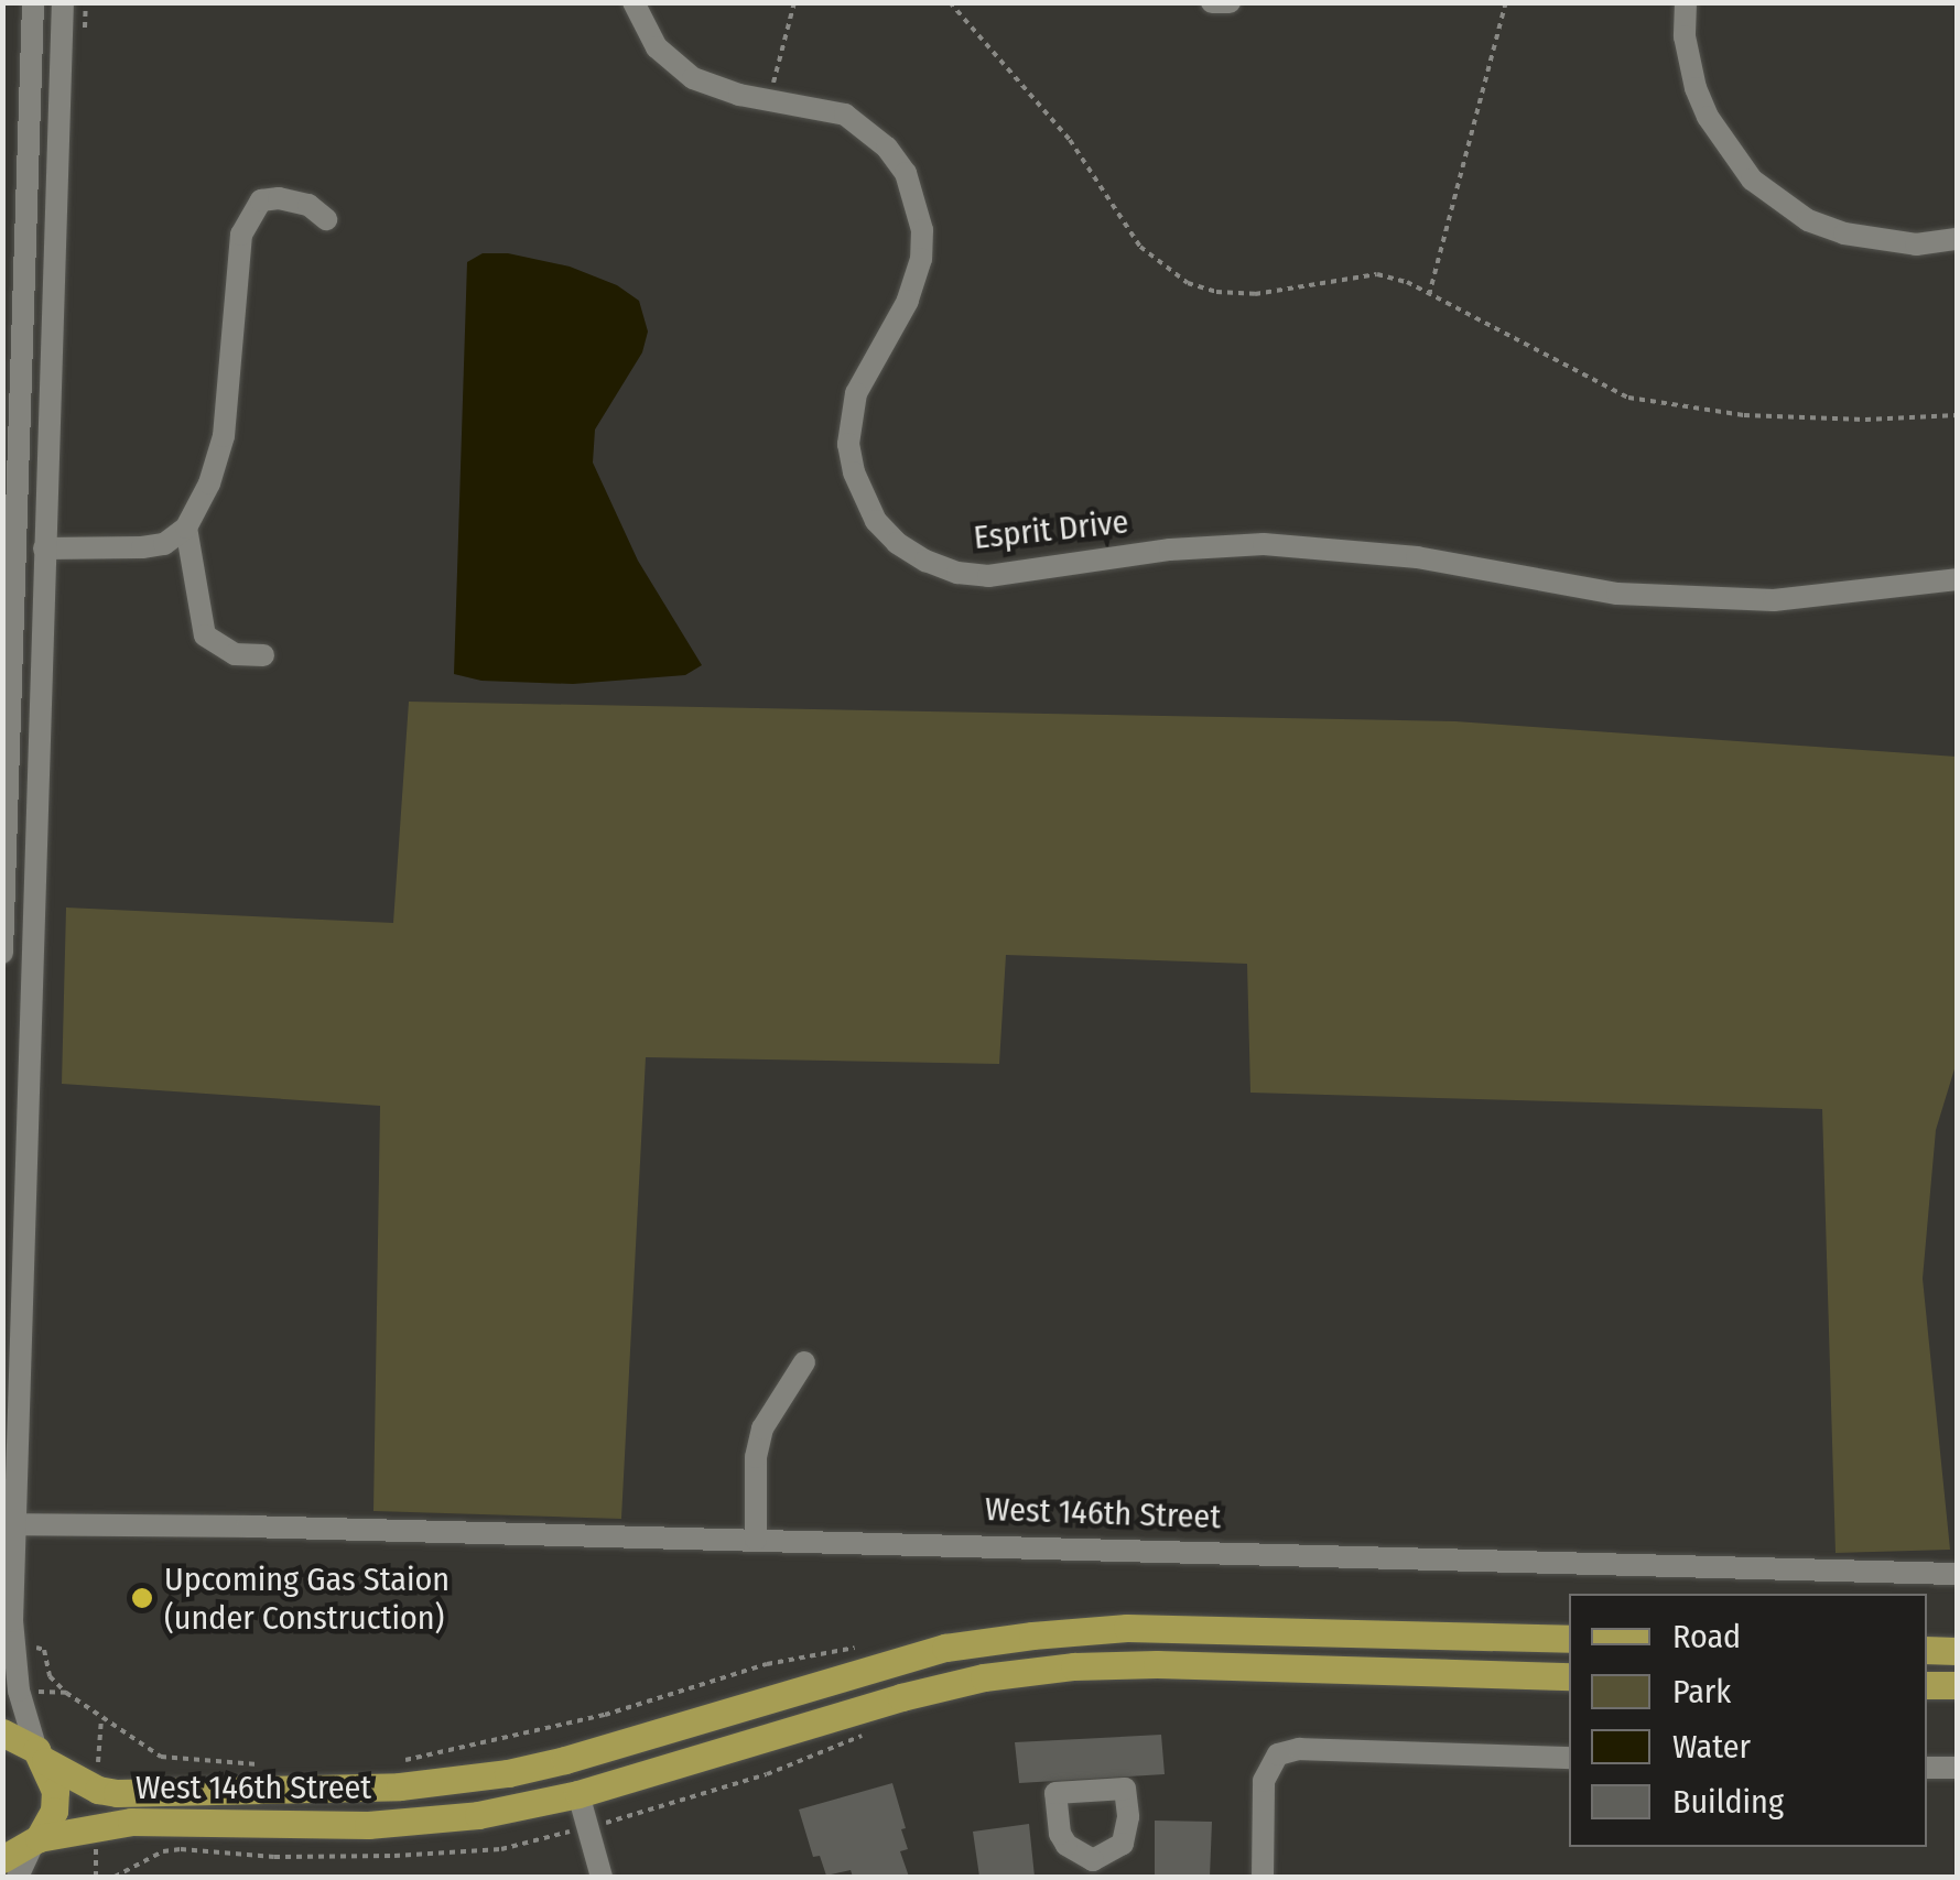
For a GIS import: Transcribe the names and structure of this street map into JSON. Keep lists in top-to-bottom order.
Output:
{
  "streets": {
    "main road": ["West 146th Street"],
    "street": ["Esprit Drive"]
  },
  "places": ["Upcoming Gas Staion (under Construction)"],
  "legend": [
    "Road",
    "Park",
    "Water",
    "Building"
  ]
}
